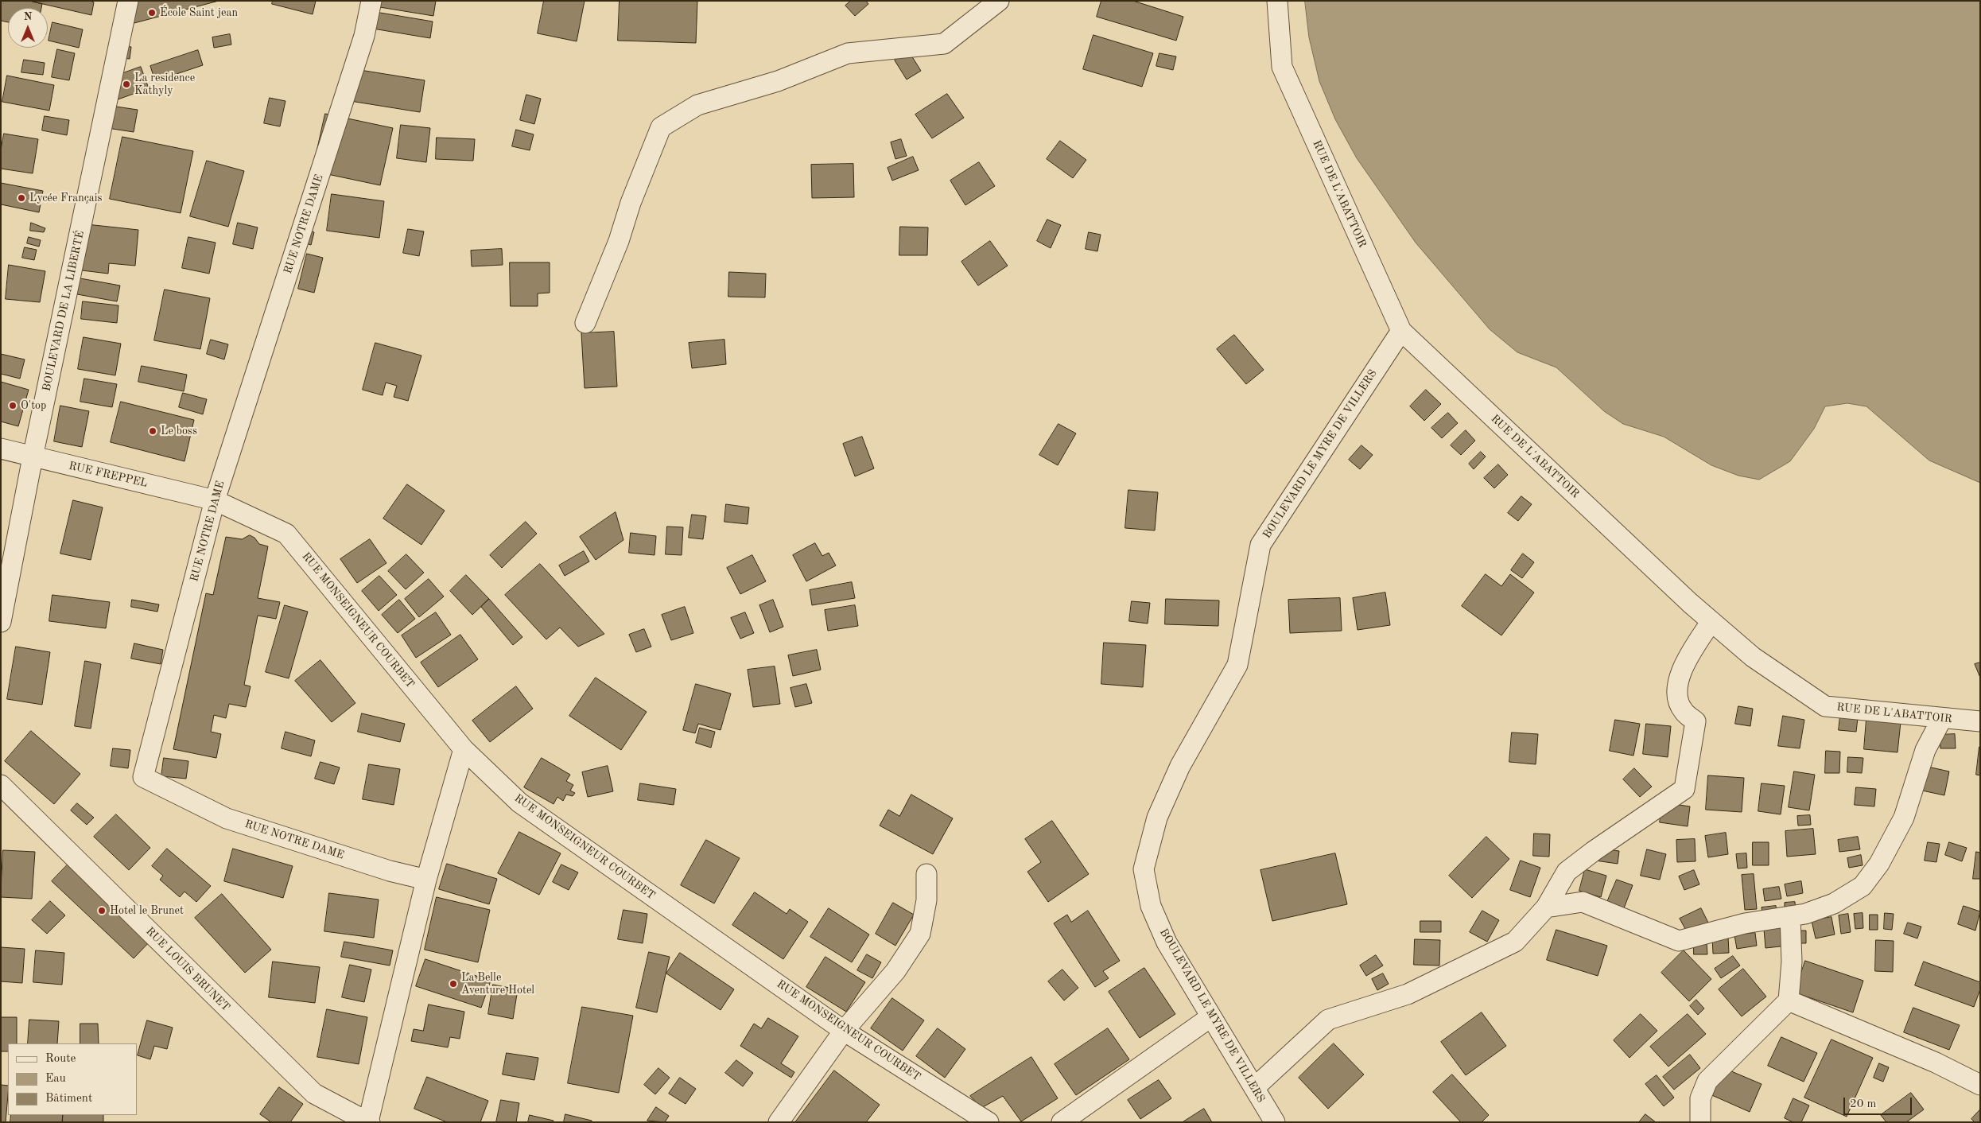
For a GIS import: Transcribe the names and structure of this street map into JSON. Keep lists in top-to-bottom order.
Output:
{
  "streets": {
    "street": [
      "RUE DE L'ABATTOIR",
      "RUE NOTRE DAME",
      "BOULEVARD DE LA LIBERTÉ",
      "BOULEVARD LE MYRE DE VILLERS",
      "RUE FREPPEL",
      "RUE MONSEIGNEUR COURBET",
      "RUE LOUIS BRUNET"
    ]
  },
  "crossings": [
    ["RUE DE L'ABATTOIR", "BOULEVARD LE MYRE DE VILLERS"],
    ["RUE NOTRE DAME", "RUE FREPPEL"],
    ["RUE NOTRE DAME", "RUE MONSEIGNEUR COURBET"],
    ["BOULEVARD DE LA LIBERTÉ", "RUE FREPPEL"],
    ["RUE FREPPEL", "RUE MONSEIGNEUR COURBET"]
  ],
  "places": [
    "École Saint jean",
    "La residence Kathyly",
    "Lycée Français",
    "O'top",
    "Le boss",
    "Hotel le Brunet",
    "La Belle Aventure Hotel"
  ],
  "legend": ["Route", "Eau", "Bâtiment"],
  "scale_bar": "20 m",
  "north": "top"
}
